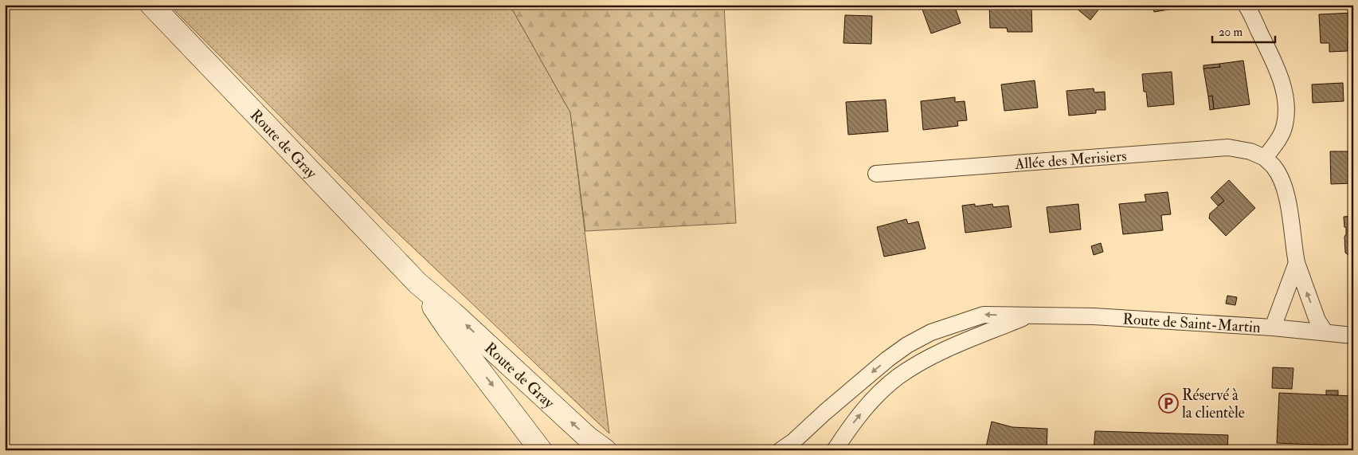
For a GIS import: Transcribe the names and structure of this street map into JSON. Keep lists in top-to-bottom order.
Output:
{
  "streets": {
    "main road": ["Route de Gray"],
    "street": ["Allée des Merisiers", "Route de Saint-Martin"]
  },
  "places": {
    "parking": ["Réservé à la clientèle"]
  },
  "scale_bar": "20 m"
}
